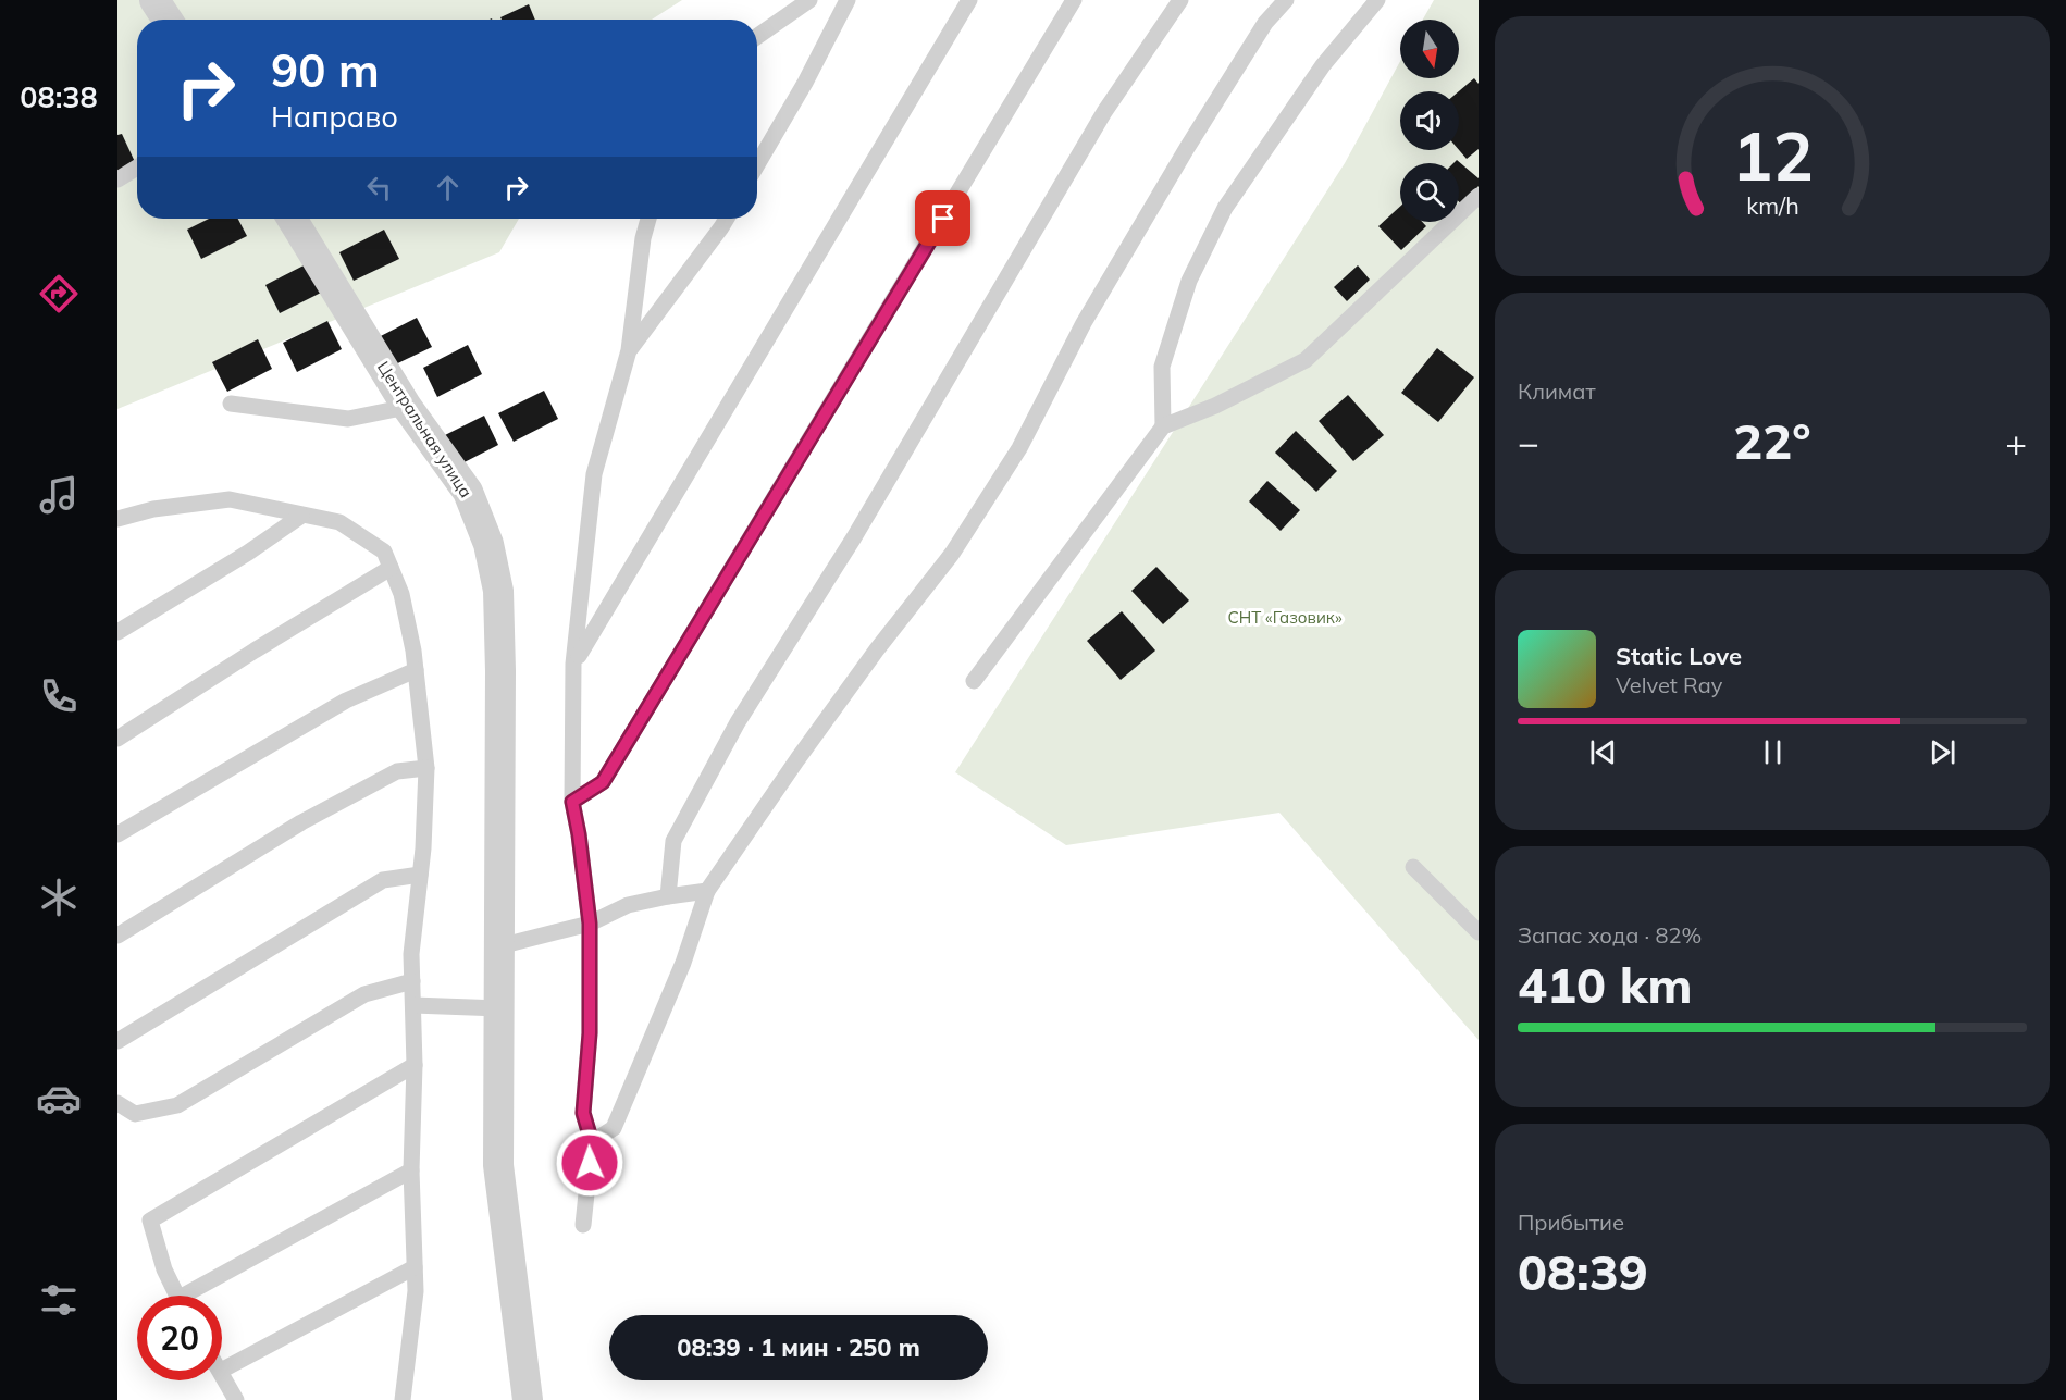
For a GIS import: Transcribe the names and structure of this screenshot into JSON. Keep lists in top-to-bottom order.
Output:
{
  "streets": {
    "street": ["Центральная улица"]
  },
  "parks": ["СНТ «Газовик»"],
  "north": "bottom",
  "page": {
    "tabs": "08:38",
    "turn": ["90 m", "Направо"],
    "tile": [
      "Климат",
      ["Запас хода · 82%", "410 km"],
      ["Прибытие", "08:39"]
    ],
    "heat": ["−", "22°", "+"],
    "song": ["Static Love", "Velvet Ray"],
    "limit": "20",
    "trip": "08:39 · 1 мин · 250 m",
    "gauge": ["12", "km/h"]
  }
}
